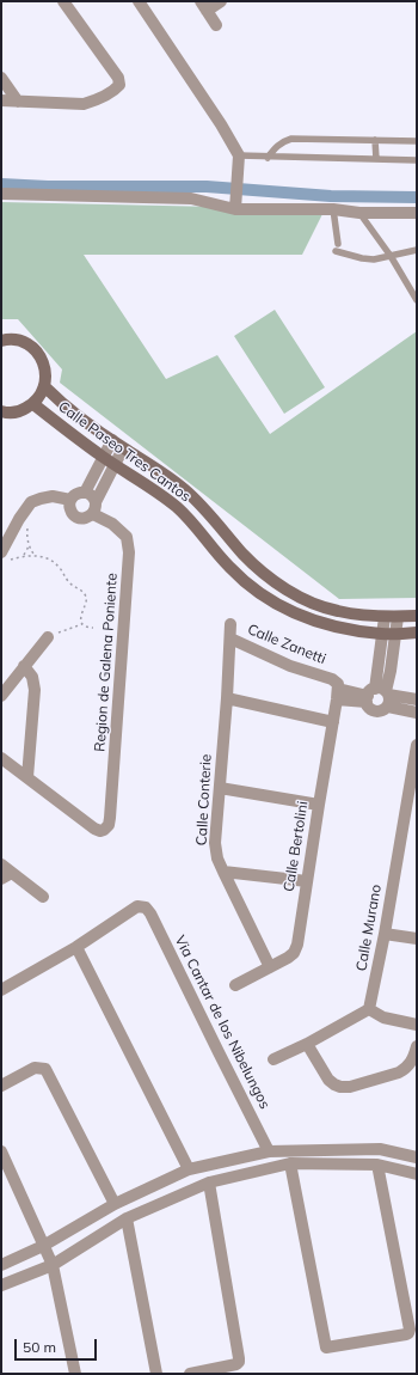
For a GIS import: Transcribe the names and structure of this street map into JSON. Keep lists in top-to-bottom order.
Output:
{
  "streets": {
    "street": [
      "Calle Paseo Tres Cantos",
      "Calle Zanetti",
      "Region de Galena Poniente",
      "Calle Conterie",
      "Calle Bertolini",
      "Calle Murano",
      "Via Cantar de los Nibelungos"
    ]
  },
  "crossings": [
    ["Calle Zanetti", "Calle Conterie"],
    ["Calle Zanetti", "Calle Bertolini"],
    ["Calle Conterie", "Calle Bertolini"]
  ],
  "scale_bar": "50 m"
}
